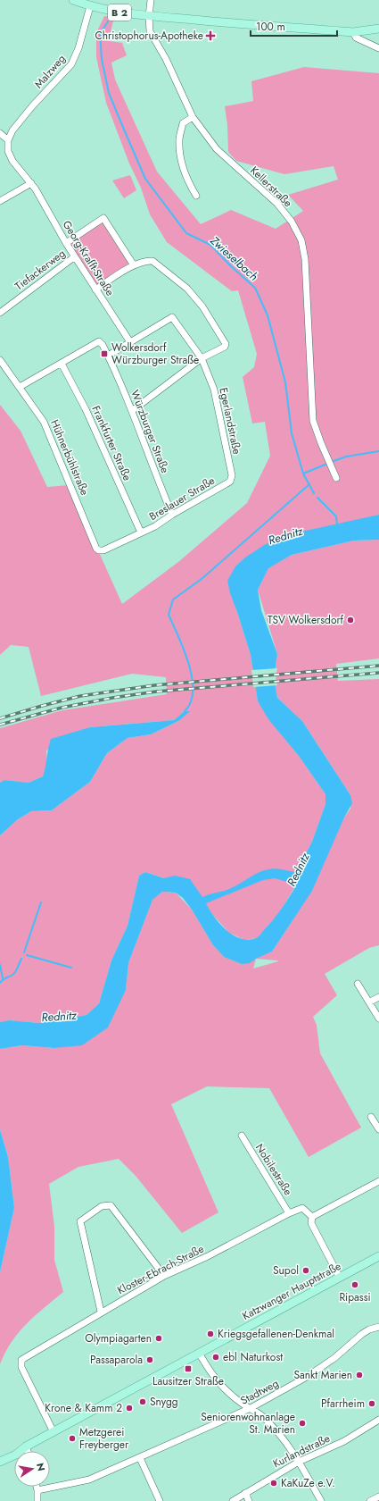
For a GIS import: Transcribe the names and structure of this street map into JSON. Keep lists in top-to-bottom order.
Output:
{
  "streets": {
    "main road": ["B 2", "Katzwanger Hauptstraße"],
    "street": [
      "Malzweg",
      "Kellerstraße",
      "Georg-Krafft-Straße",
      "Tiefackerweg",
      "Egerlandstraße",
      "Würzburger Straße",
      "Frankfurter Straße",
      "Hühnerbühlstraße",
      "Breslauer Straße",
      "Nobilestraße",
      "Kloster-Ebrach-Straße",
      "Stadtweg",
      "Kurlandstraße"
    ]
  },
  "crossings": [
    ["B 2", "Malzweg"],
    ["B 2", "Kellerstraße"],
    ["Malzweg", "Georg-Krafft-Straße"],
    ["Georg-Krafft-Straße", "Tiefackerweg"],
    ["Georg-Krafft-Straße", "Egerlandstraße"],
    ["Egerlandstraße", "Breslauer Straße"],
    ["Würzburger Straße", "Frankfurter Straße"],
    ["Würzburger Straße", "Breslauer Straße"],
    ["Frankfurter Straße", "Breslauer Straße"],
    ["Hühnerbühlstraße", "Breslauer Straße"],
    ["Nobilestraße", "Kloster-Ebrach-Straße"],
    ["Kloster-Ebrach-Straße", "Katzwanger Hauptstraße"]
  ],
  "water": ["Zwieselbach", "Rednitz"],
  "places": {
    "health": ["Christophorus-Apotheke"],
    "transit": ["Wolkersdorf Würzburger Straße", "Lausitzer Straße"],
    "other": [
      "TSV Wolkersdorf",
      "Supol",
      "Ripassi",
      "Kriegsgefallenen-Denkmal",
      "Olympiagarten",
      "ebl Naturkost",
      "Passaparola",
      "Sankt Marien",
      "Snygg",
      "Pfarrheim",
      "Krone & Kamm 2",
      "Seniorenwohnanlage St. Marien",
      "Metzgerei Freyberger",
      "KaKuZe e.V."
    ]
  },
  "scale_bar": "100 m",
  "north": "right"
}
